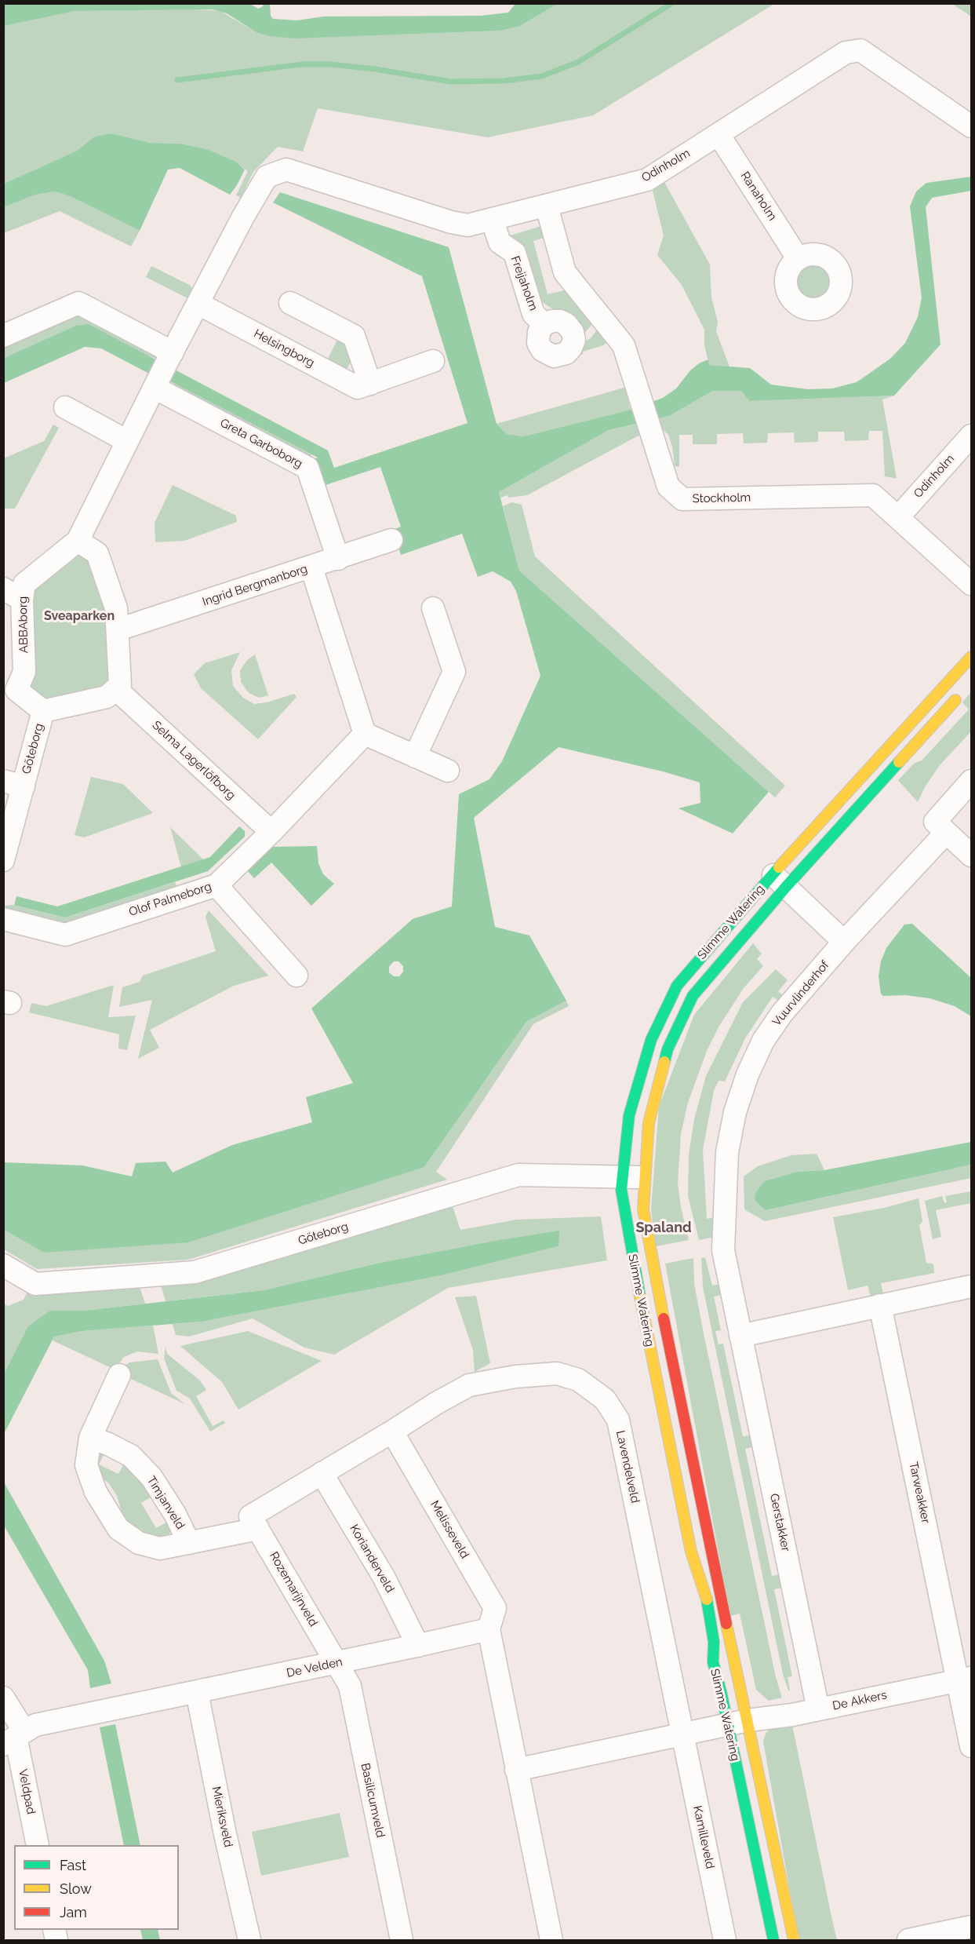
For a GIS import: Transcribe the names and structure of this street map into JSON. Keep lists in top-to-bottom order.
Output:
{
  "streets": {
    "street": [
      "Odinholm",
      "Ranaholm",
      "Freijaholm",
      "Helsingborg",
      "Greta Garboborg",
      "Stockholm",
      "Ingrid Bergmanborg",
      "ABBAborg",
      "Göteborg",
      "Selma Lagerlöfborg",
      "Olof Palmeborg",
      "Slimme Watering",
      "Vuurvlinderhof",
      "Lavendelveld",
      "Tarweakker",
      "Timjanveld",
      "Gerstakker",
      "Melisseveld",
      "Korianderveld",
      "Rozemarijnveld",
      "De Velden",
      "De Akkers",
      "Veldpad",
      "Basilicumveld",
      "Mieriksveld",
      "Kamilleveld"
    ]
  },
  "crossings": [
    ["Odinholm", "Ranaholm"],
    ["Odinholm", "Freijaholm"],
    ["Odinholm", "Helsingborg"],
    ["Odinholm", "Stockholm"],
    ["Greta Garboborg", "Ingrid Bergmanborg"],
    ["ABBAborg", "Göteborg"],
    ["Göteborg", "Slimme Watering"],
    ["Selma Lagerlöfborg", "Olof Palmeborg"],
    ["Slimme Watering", "De Akkers"],
    ["Vuurvlinderhof", "Gerstakker"],
    ["Lavendelveld", "Timjanveld"],
    ["Lavendelveld", "Melisseveld"],
    ["Lavendelveld", "Korianderveld"],
    ["Lavendelveld", "Rozemarijnveld"],
    ["Lavendelveld", "Kamilleveld"],
    ["Tarweakker", "De Akkers"],
    ["Timjanveld", "Rozemarijnveld"],
    ["Gerstakker", "De Akkers"],
    ["Melisseveld", "De Velden"],
    ["Korianderveld", "De Velden"],
    ["Rozemarijnveld", "De Velden"],
    ["Rozemarijnveld", "Basilicumveld"],
    ["De Velden", "Veldpad"],
    ["De Velden", "Basilicumveld"],
    ["De Velden", "Mieriksveld"]
  ],
  "districts": ["Sveaparken", "Spaland"],
  "legend": ["Fast", "Slow", "Jam"]
}
